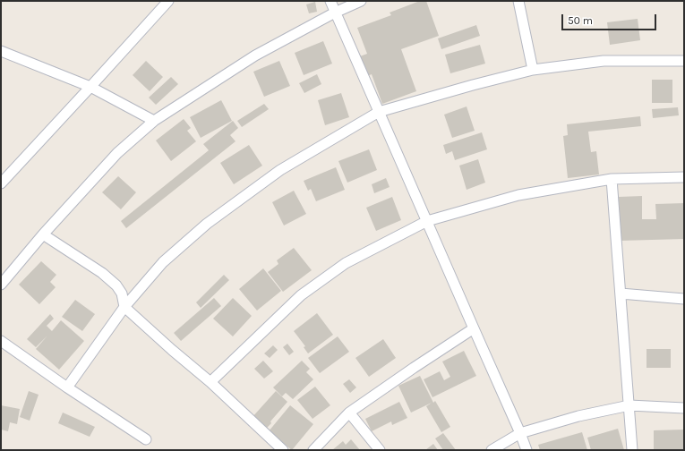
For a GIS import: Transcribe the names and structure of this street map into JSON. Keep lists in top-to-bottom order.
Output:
{
  "scale_bar": "50 m"
}
